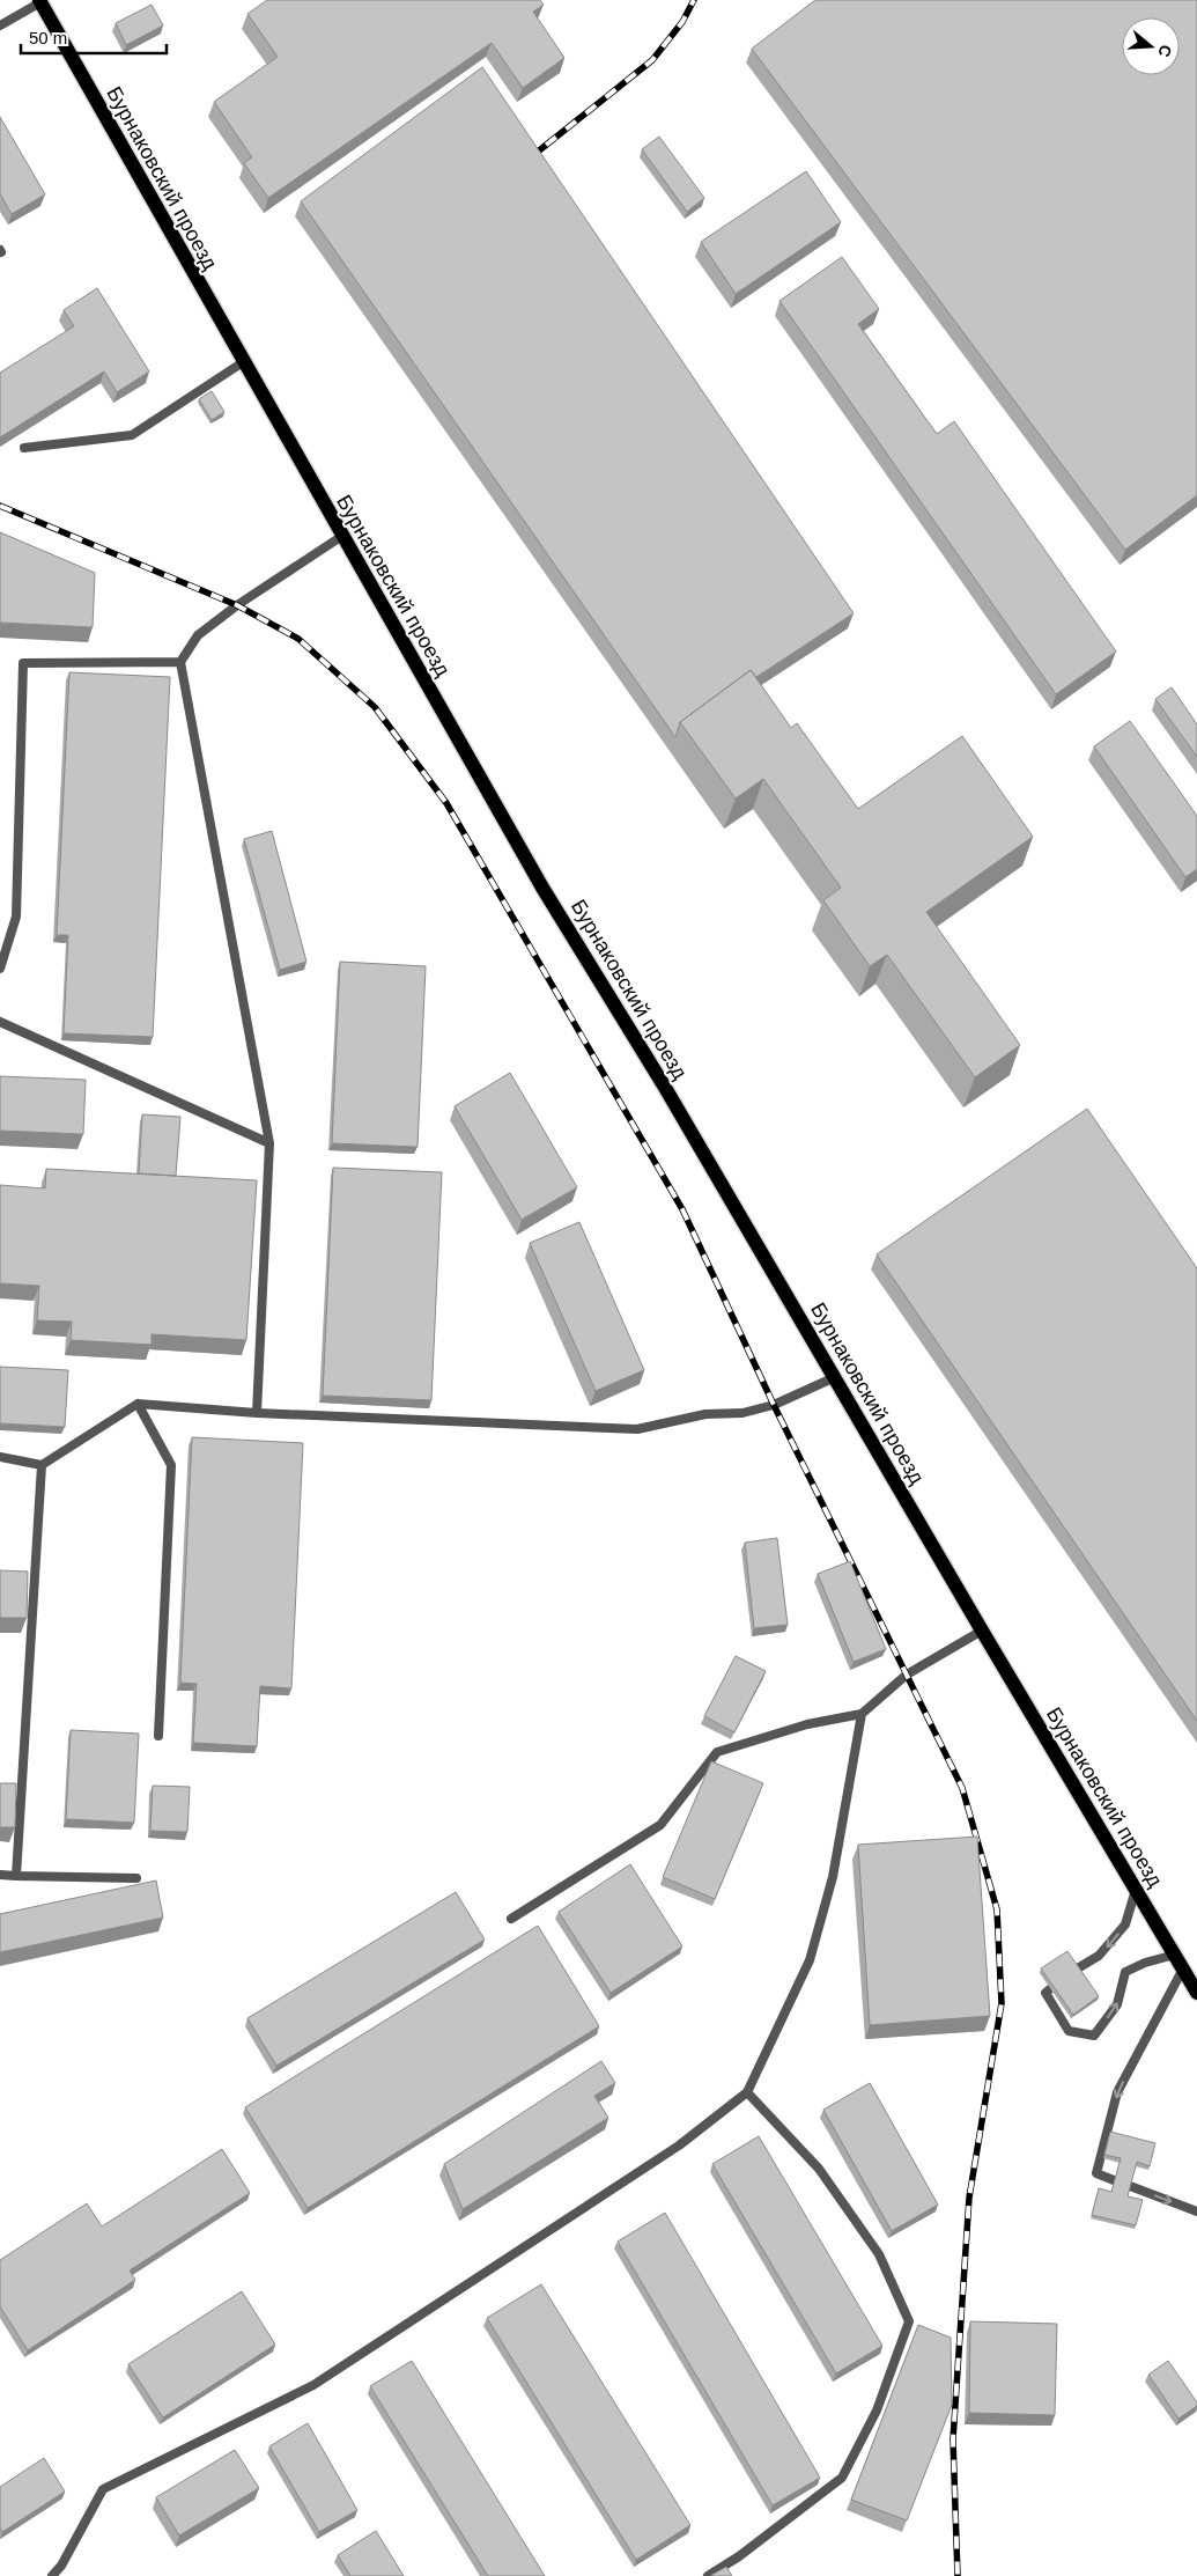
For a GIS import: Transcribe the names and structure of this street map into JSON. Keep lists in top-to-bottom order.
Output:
{
  "streets": {
    "main road": ["Бурнаковский проезд"]
  },
  "scale_bar": "50 m",
  "north": "right"
}
